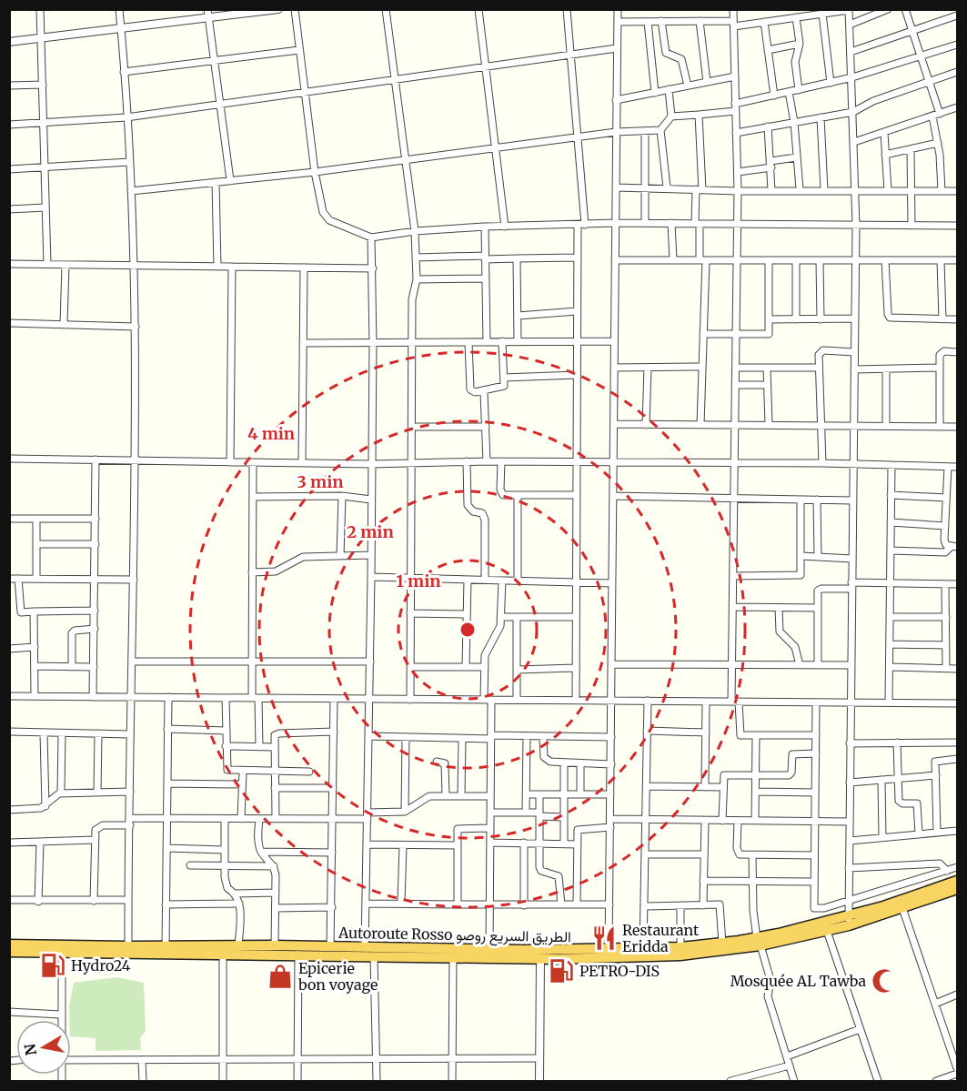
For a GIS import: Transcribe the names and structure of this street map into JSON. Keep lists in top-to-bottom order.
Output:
{
  "streets": {
    "highway": ["Autoroute Rosso الطريق السريع روصو"]
  },
  "places": {
    "restaurant": ["Restaurant Eridda"],
    "fuel station": ["Hydro24", "PETRO-DIS"],
    "shop": ["Epicerie bon voyage"],
    "mosque": ["Mosquée AL Tawba"]
  },
  "north": "left",
  "rings": [
    "4 min",
    "3 min",
    "2 min",
    "1 min"
  ]
}
